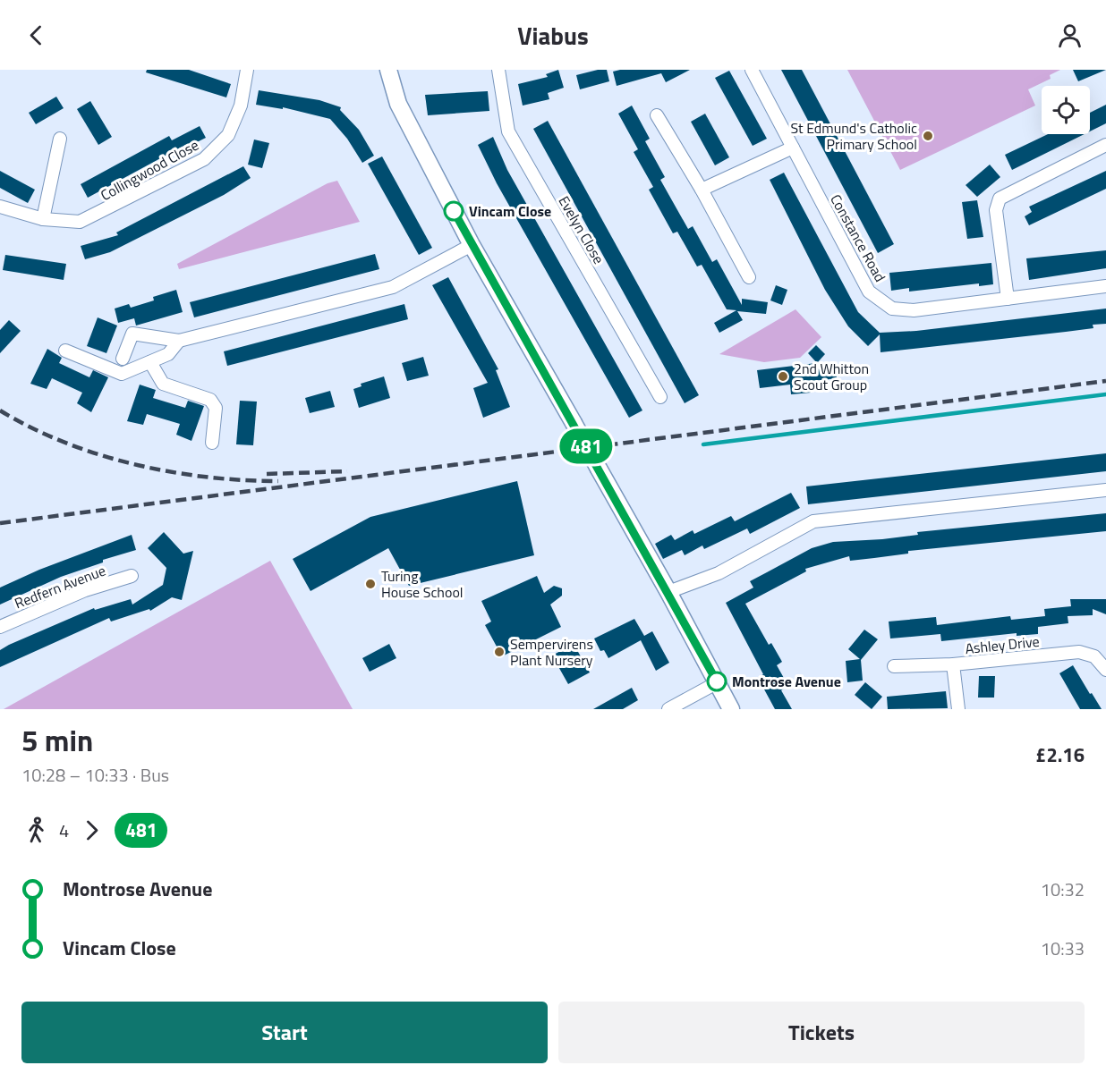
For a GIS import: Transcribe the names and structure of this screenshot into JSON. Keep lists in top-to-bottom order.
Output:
{
  "streets": {
    "street": [
      "Collingwood Close",
      "Evelyn Close",
      "Constance Road",
      "Redfern Avenue",
      "Ashley Drive"
    ]
  },
  "places": [
    "St Edmund's Catholic Primary School",
    "Vincam Close",
    "2nd Whitton Scout Group",
    "Turing House School",
    "Sempervirens Plant Nursery",
    "Montrose Avenue"
  ],
  "lines": ["bus line 481"],
  "page": {
    "header": "Viabus",
    "on_map": "481",
    "heading": ["5 min", "10:28 – 10:33 · Bus", "£2.16"],
    "legs": ["4", "481"],
    "list": [
      {
        "name": "Montrose Avenue",
        "value": "10:32"
      },
      {
        "name": "Vincam Close",
        "value": "10:33"
      }
    ],
    "buttons": ["Start", "Tickets"]
  }
}
